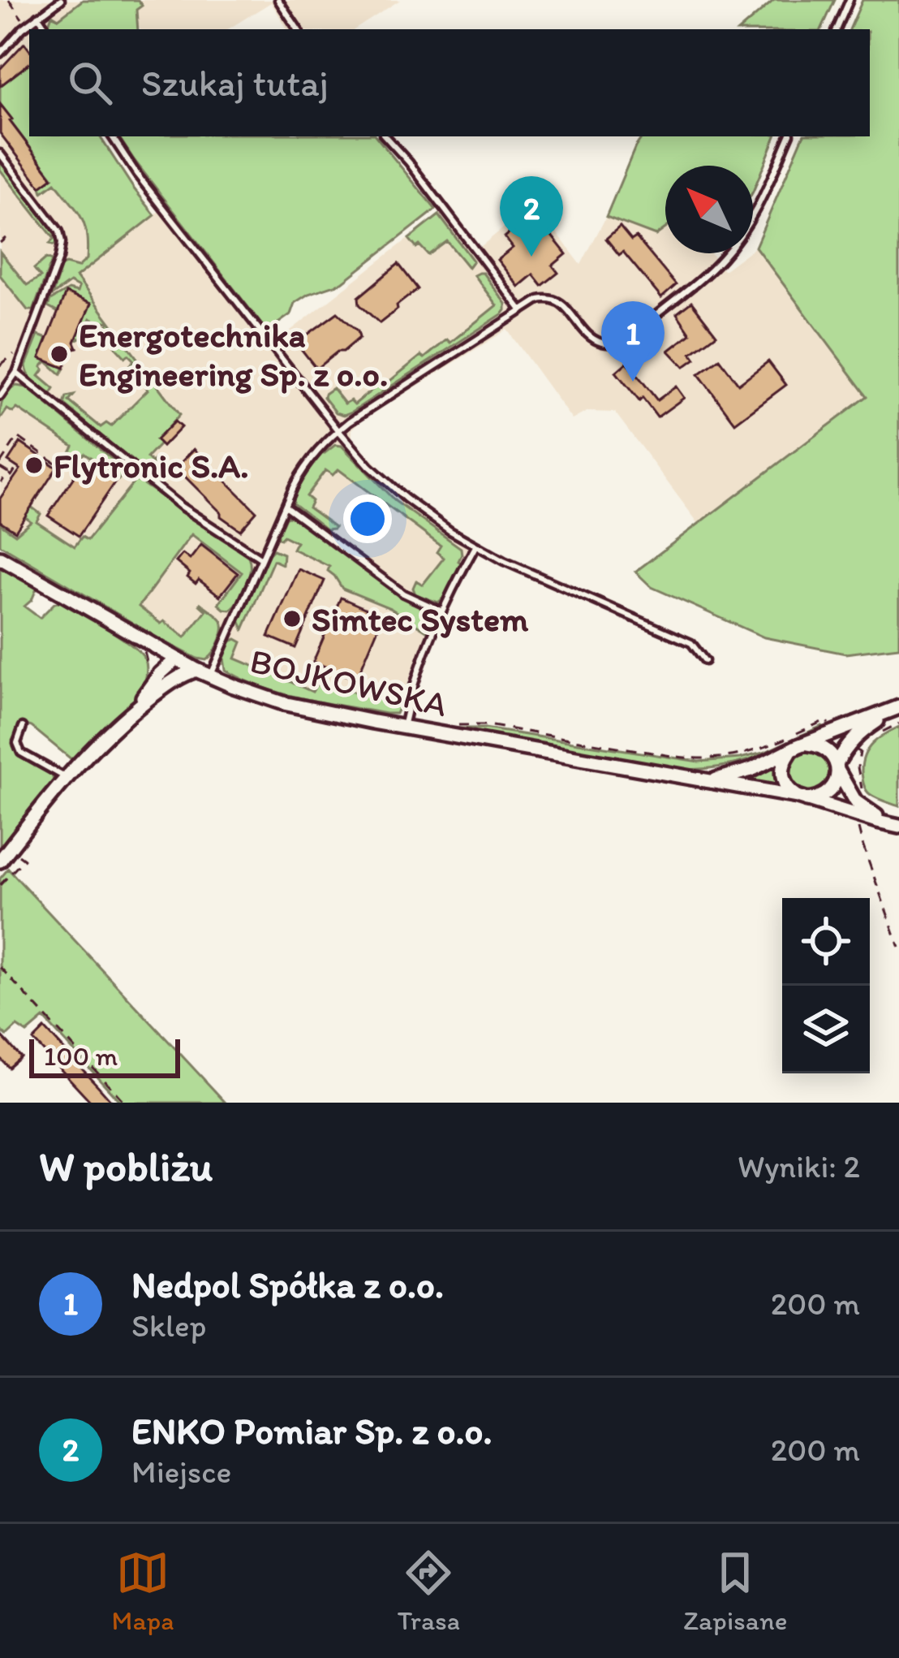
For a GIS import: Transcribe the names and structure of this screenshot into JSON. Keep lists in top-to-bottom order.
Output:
{
  "streets": {
    "street": ["BOJKOWSKA"]
  },
  "places": ["Energotechnika Engineering Sp. z o.o.", "Flytronic S.A.", "Simtec System"],
  "scale_bar": "100 m",
  "north": "top left",
  "page": {
    "search": "Szukaj tutaj",
    "pins": ["2", "1"],
    "scale": "100 m",
    "heading": ["W pobliżu", "Wyniki: 2"],
    "list": [
      {
        "mark": "1",
        "name": "Nedpol Spółka z o.o.",
        "note": "Sklep",
        "value": "200 m"
      },
      {
        "mark": "2",
        "name": "ENKO Pomiar Sp. z o.o.",
        "note": "Miejsce",
        "value": "200 m"
      }
    ],
    "nav": ["Mapa", "Trasa", "Zapisane"]
  }
}
